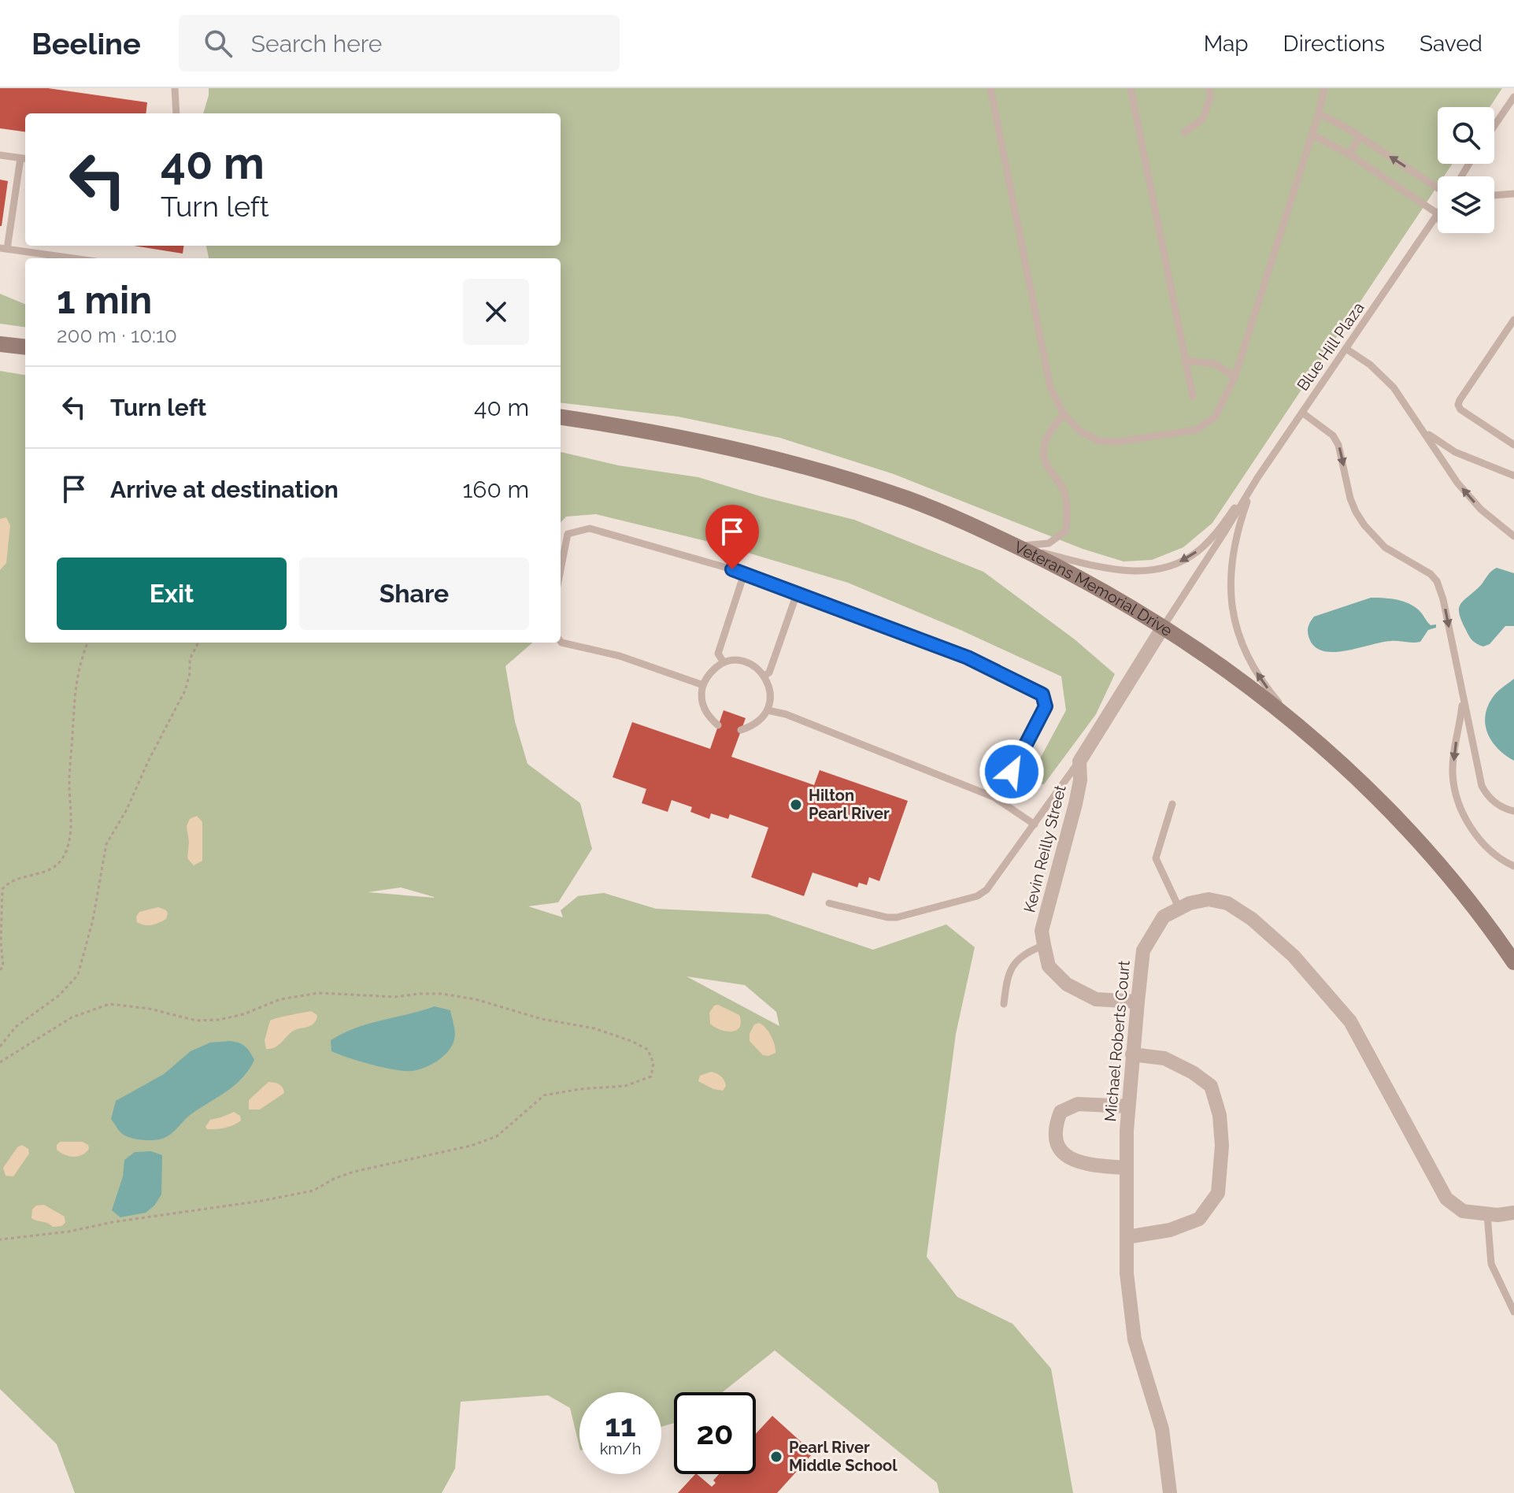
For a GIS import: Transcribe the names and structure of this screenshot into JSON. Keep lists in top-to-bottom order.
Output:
{
  "streets": {
    "street": ["Veterans Memorial Drive", "Kevin Reilly Street", "Michael Roberts Court"],
    "lane": ["Blue Hill Plaza"]
  },
  "crossings": [
    ["Blue Hill Plaza", "Veterans Memorial Drive"],
    ["Blue Hill Plaza", "Kevin Reilly Street"],
    ["Veterans Memorial Drive", "Kevin Reilly Street"],
    ["Kevin Reilly Street", "Michael Roberts Court"]
  ],
  "places": ["Hilton Pearl River", "Pearl River Middle School"],
  "page": {
    "header": "Beeline",
    "search": "Search here",
    "nav": ["Map", "Directions", "Saved"],
    "turn": ["40 m", "Turn left"],
    "heading": ["1 min", "200 m · 10:10"],
    "list": [
      {
        "name": "Turn left",
        "value": "40 m"
      },
      {
        "name": "Arrive at destination",
        "value": "160 m"
      }
    ],
    "buttons": ["Exit", "Share"],
    "speed": "11 km/h",
    "limit": "20"
  }
}
